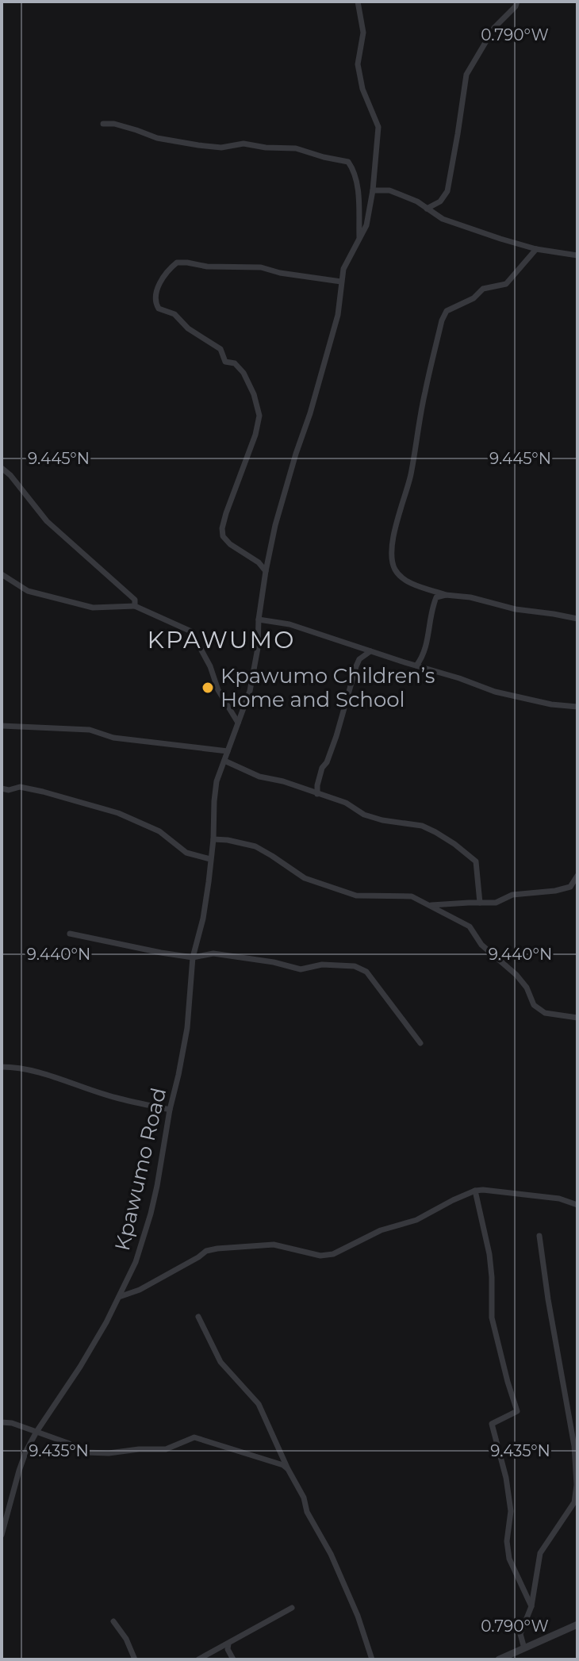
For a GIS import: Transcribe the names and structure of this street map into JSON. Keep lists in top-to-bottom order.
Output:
{
  "streets": {
    "street": ["Kpawumo Road"]
  },
  "districts": ["KPAWUMO"],
  "places": ["Kpawumo Children’s Home and School"],
  "coordinates": [
    "0.790°W",
    "9.445°N",
    "9.440°N",
    "9.435°N"
  ]
}
